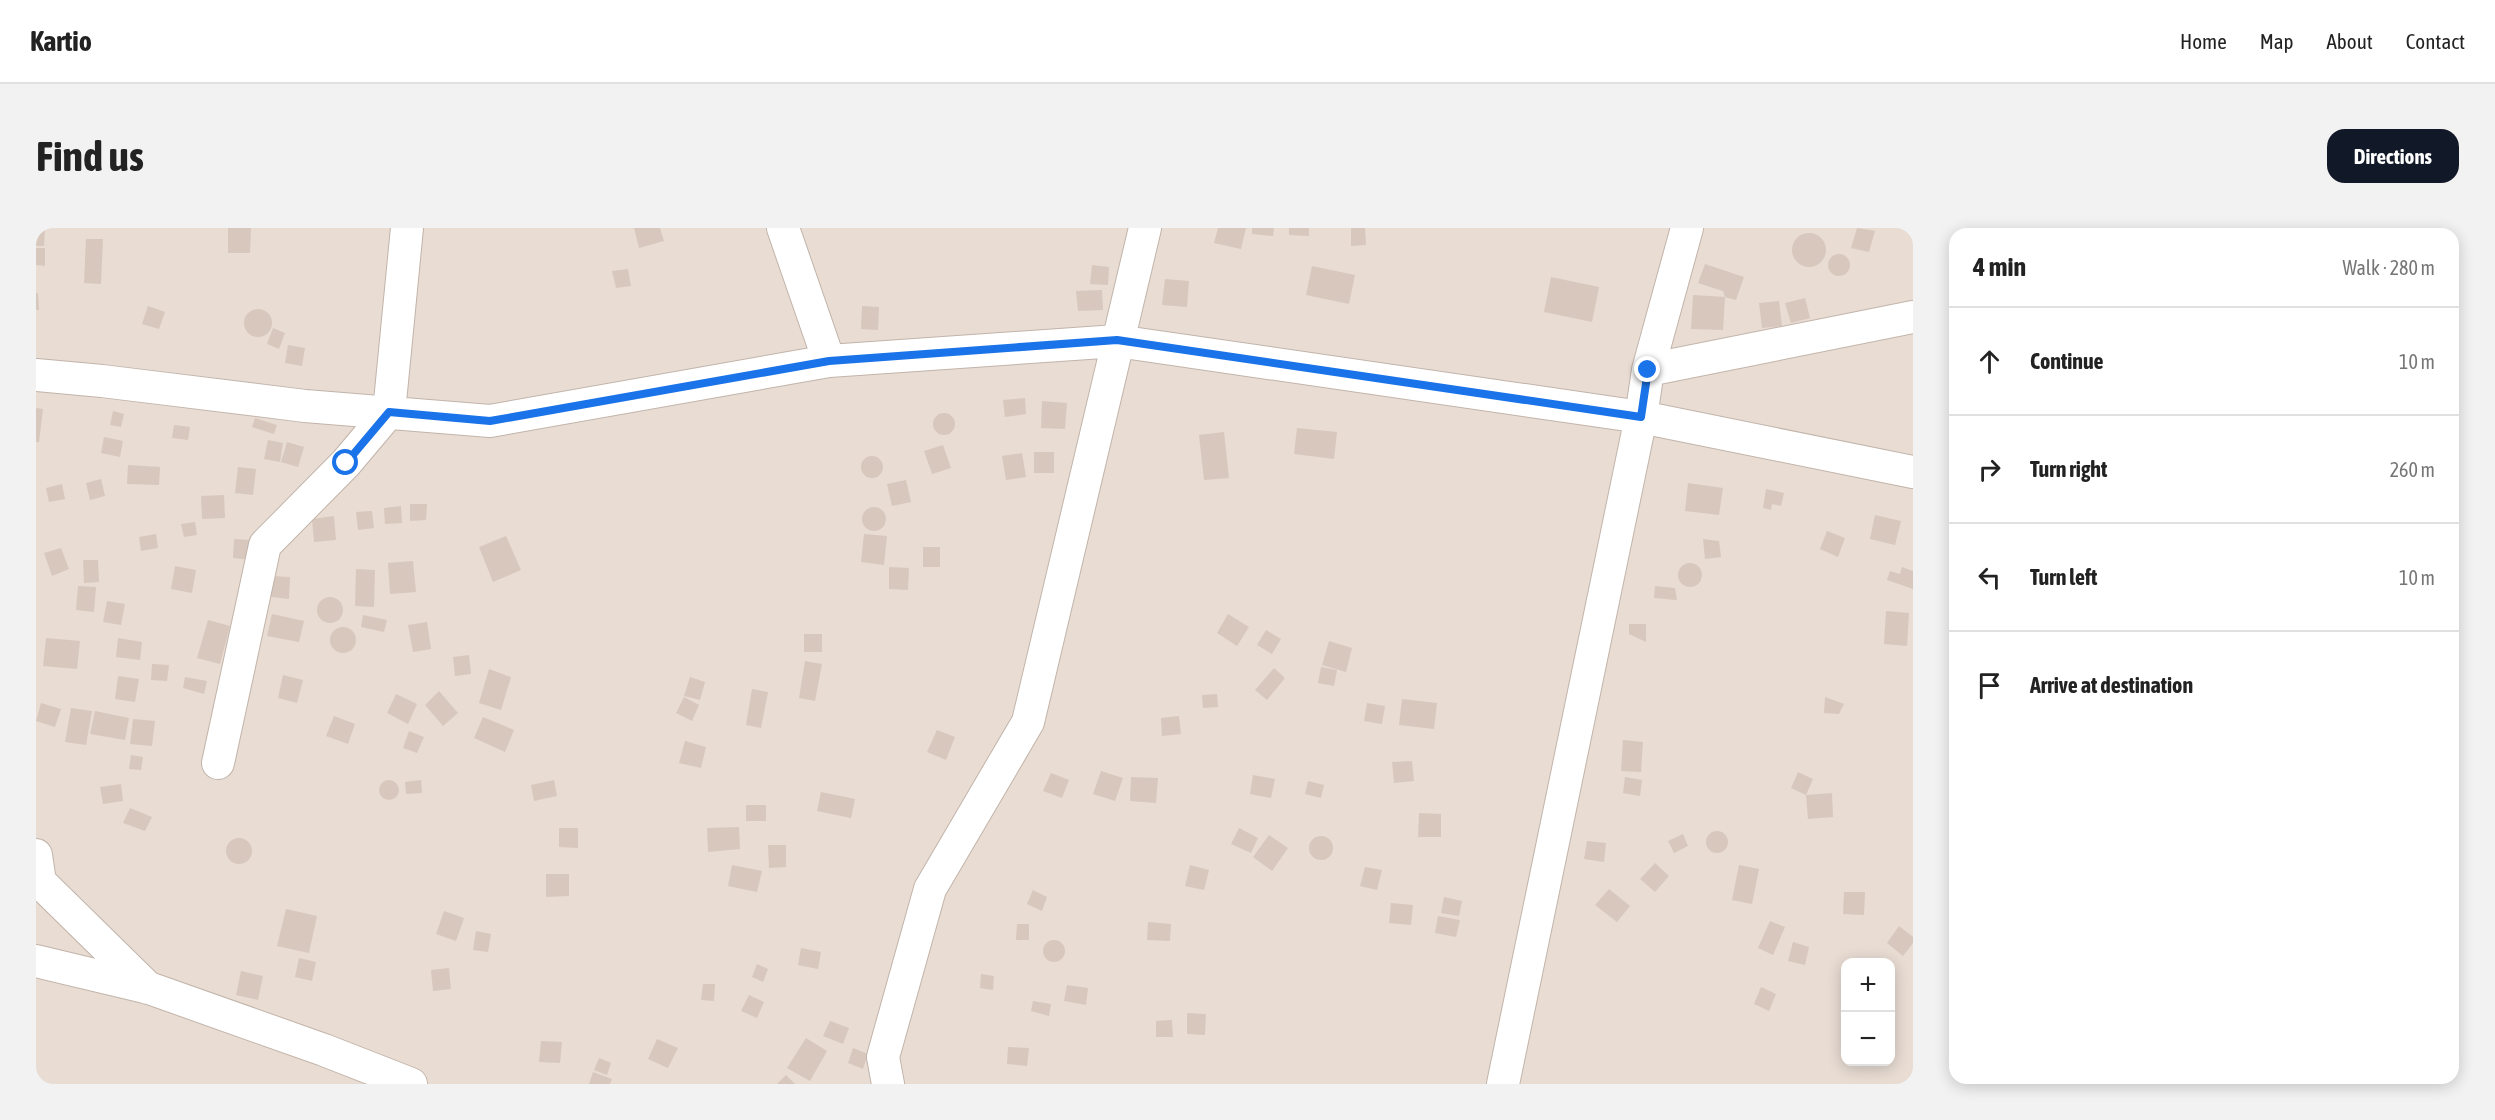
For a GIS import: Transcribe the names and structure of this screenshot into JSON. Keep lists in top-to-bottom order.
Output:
{
  "page": {
    "header": "Kartio",
    "nav": [
      "Home",
      "Map",
      "About",
      "Contact"
    ],
    "buttons": "Directions",
    "title": "Find us",
    "heading": ["4 min", "Walk · 280 m"],
    "list": [
      ["Continue", "10 m"],
      ["Turn right", "260 m"],
      ["Turn left", "10 m"],
      "Arrive at destination"
    ],
    "map_buttons": ["+", "−"]
  }
}
